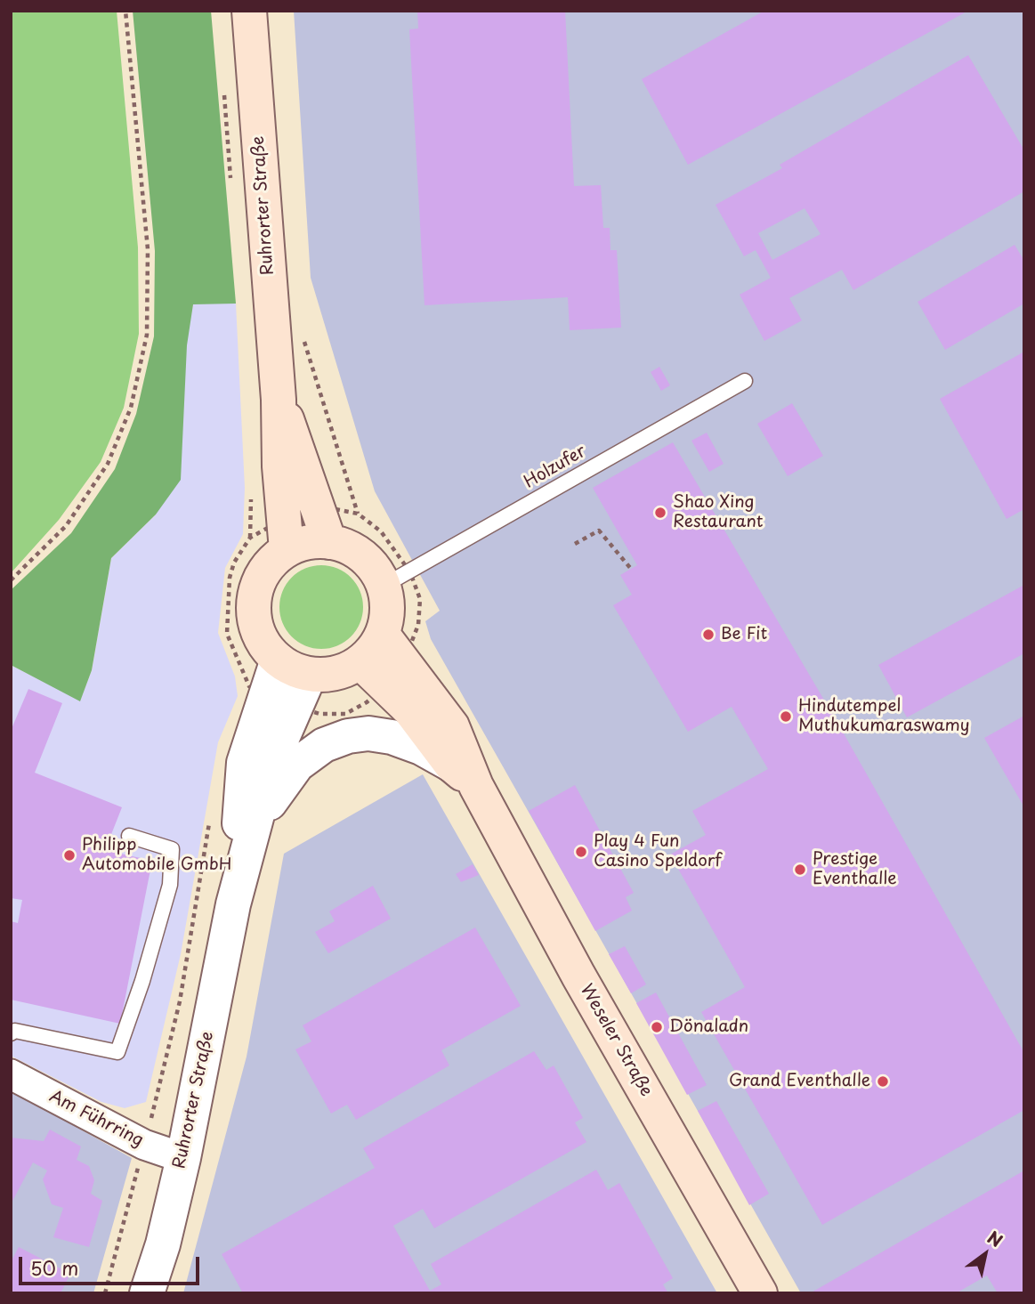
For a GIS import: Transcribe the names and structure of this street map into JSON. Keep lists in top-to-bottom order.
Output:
{
  "streets": {
    "main road": ["Ruhrorter Straße", "Weseler Straße"],
    "street": ["Am Führring"],
    "lane": ["Holzufer"]
  },
  "crossings": [
    ["Ruhrorter Straße", "Holzufer"],
    ["Ruhrorter Straße", "Weseler Straße"],
    ["Ruhrorter Straße", "Am Führring"],
    ["Holzufer", "Weseler Straße"]
  ],
  "places": [
    "Shao Xing Restaurant",
    "Be Fit",
    "Hindutempel Muthukumaraswamy",
    "Play 4 Fun Casino Speldorf",
    "Philipp Automobile GmbH",
    "Prestige Eventhalle",
    "Dönaladn",
    "Grand Eventhalle"
  ],
  "scale_bar": "50 m",
  "north": "top right"
}
